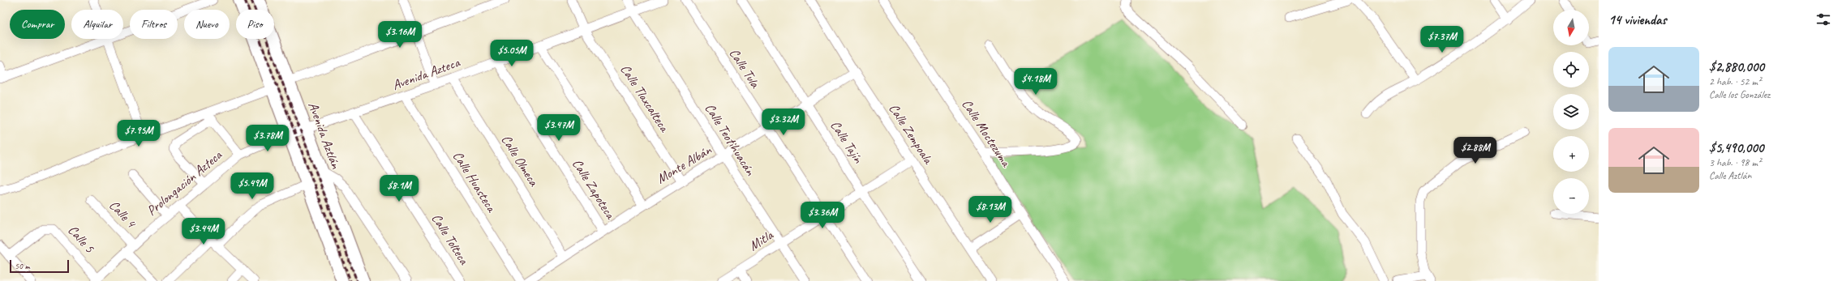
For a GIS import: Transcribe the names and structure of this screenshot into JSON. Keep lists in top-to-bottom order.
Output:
{
  "streets": {
    "main road": ["Avenida Aztlán"],
    "street": [
      "Calle Tula",
      "Avenida Azteca",
      "Calle Tlaxcalteca",
      "Calle Moctezuma",
      "Calle Zempoala",
      "Calle Teotihuacán",
      "Calle Tajín",
      "Calle Olmeca",
      "Monte Albán",
      "Calle Huasteca",
      "Prolongación Azteca",
      "Calle Zapoteca",
      "Calle 4",
      "Calle 5",
      "Calle Tolteca",
      "Mitla"
    ]
  },
  "crossings": [
    ["Calle Tula", "Monte Albán"],
    ["Calle Tula", "Mitla"],
    ["Avenida Azteca", "Calle Tlaxcalteca"],
    ["Avenida Azteca", "Avenida Aztlán"],
    ["Avenida Azteca", "Calle Teotihuacán"],
    ["Avenida Azteca", "Calle Olmeca"],
    ["Avenida Azteca", "Calle Huasteca"],
    ["Avenida Azteca", "Prolongación Azteca"],
    ["Avenida Azteca", "Calle Zapoteca"],
    ["Avenida Azteca", "Calle Tolteca"],
    ["Calle Tlaxcalteca", "Monte Albán"],
    ["Calle Zempoala", "Monte Albán"],
    ["Calle Zempoala", "Mitla"],
    ["Avenida Aztlán", "Prolongación Azteca"],
    ["Calle Teotihuacán", "Monte Albán"],
    ["Calle Teotihuacán", "Mitla"],
    ["Calle Tajín", "Monte Albán"],
    ["Calle Tajín", "Mitla"],
    ["Calle Olmeca", "Monte Albán"],
    ["Monte Albán", "Calle Zapoteca"],
    ["Prolongación Azteca", "Calle 4"],
    ["Prolongación Azteca", "Calle 5"]
  ],
  "scale_bar": "50 m",
  "north": "bottom",
  "page": {
    "heading": "14 viviendas",
    "map_buttons": ["+", "−"],
    "chip": [
      "Comprar",
      "Alquilar",
      "Filtros",
      "Nuevo",
      "Piso"
    ],
    "price": [
      "$3.16M",
      "$7.37M",
      "$5.05M",
      "$4.18M",
      "$3.32M",
      "$3.47M",
      "$7.95M",
      "$3.78M",
      "$2.88M",
      "$5.49M",
      "$8.1M",
      "$8.13M",
      "$3.36M",
      "$3.44M"
    ],
    "list": [
      {
        "name": "$2,880,000",
        "note": "2 hab. · 52 m² · Calle los González"
      },
      {
        "name": "$5,490,000",
        "note": "3 hab. · 98 m² · Calle Aztlán"
      }
    ],
    "scale": "50 m"
  }
}
